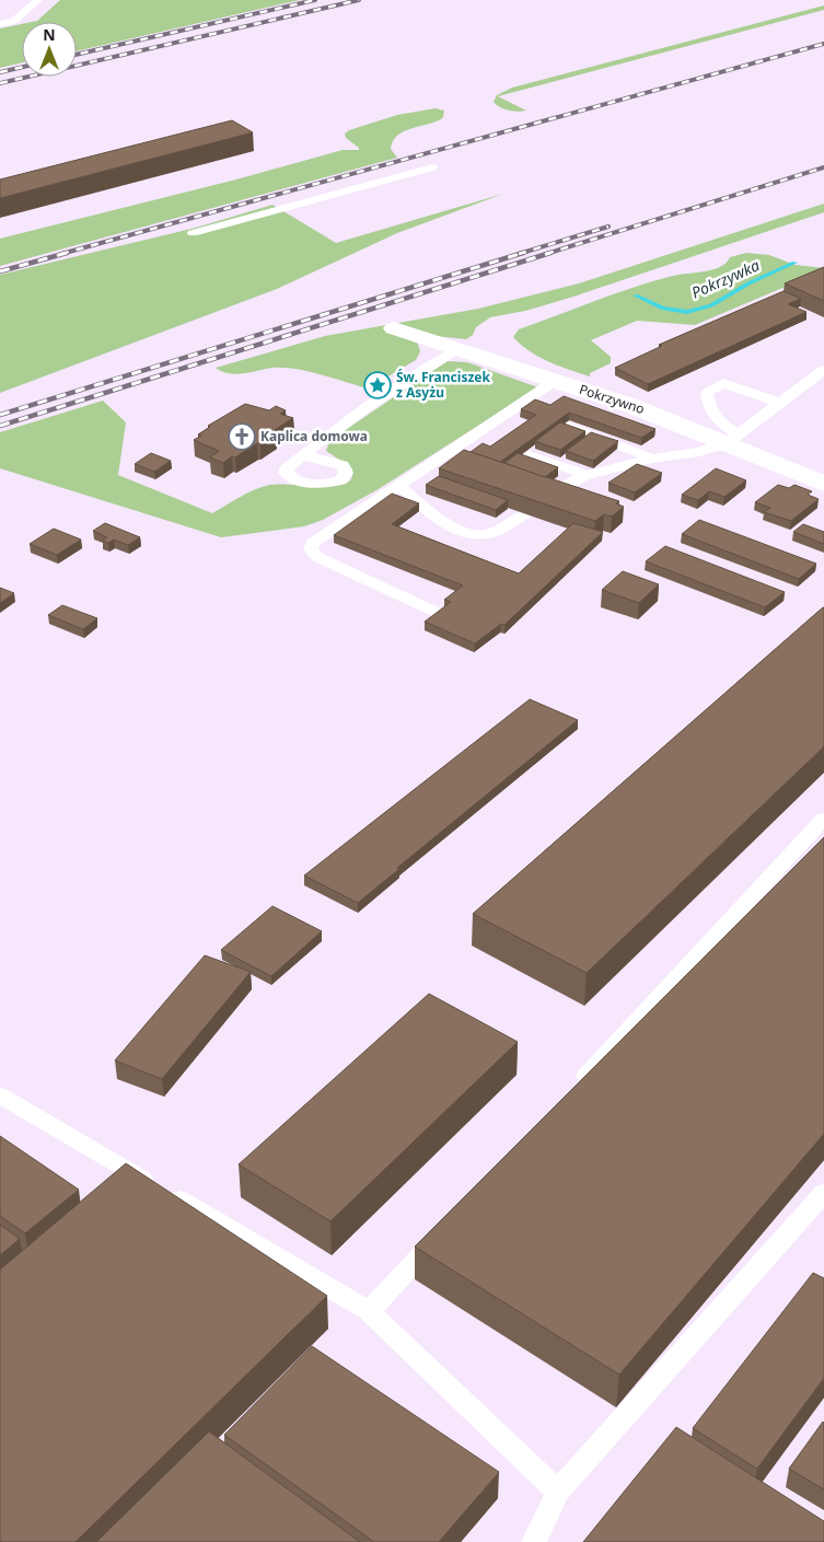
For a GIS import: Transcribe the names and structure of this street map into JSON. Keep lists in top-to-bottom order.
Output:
{
  "streets": {
    "street": ["Pokrzywno"]
  },
  "water": ["Pokrzywka"],
  "places": {
    "place": ["Św. Franciszek z Asyżu"],
    "church": ["Kaplica domowa"]
  },
  "north": "top"
}
